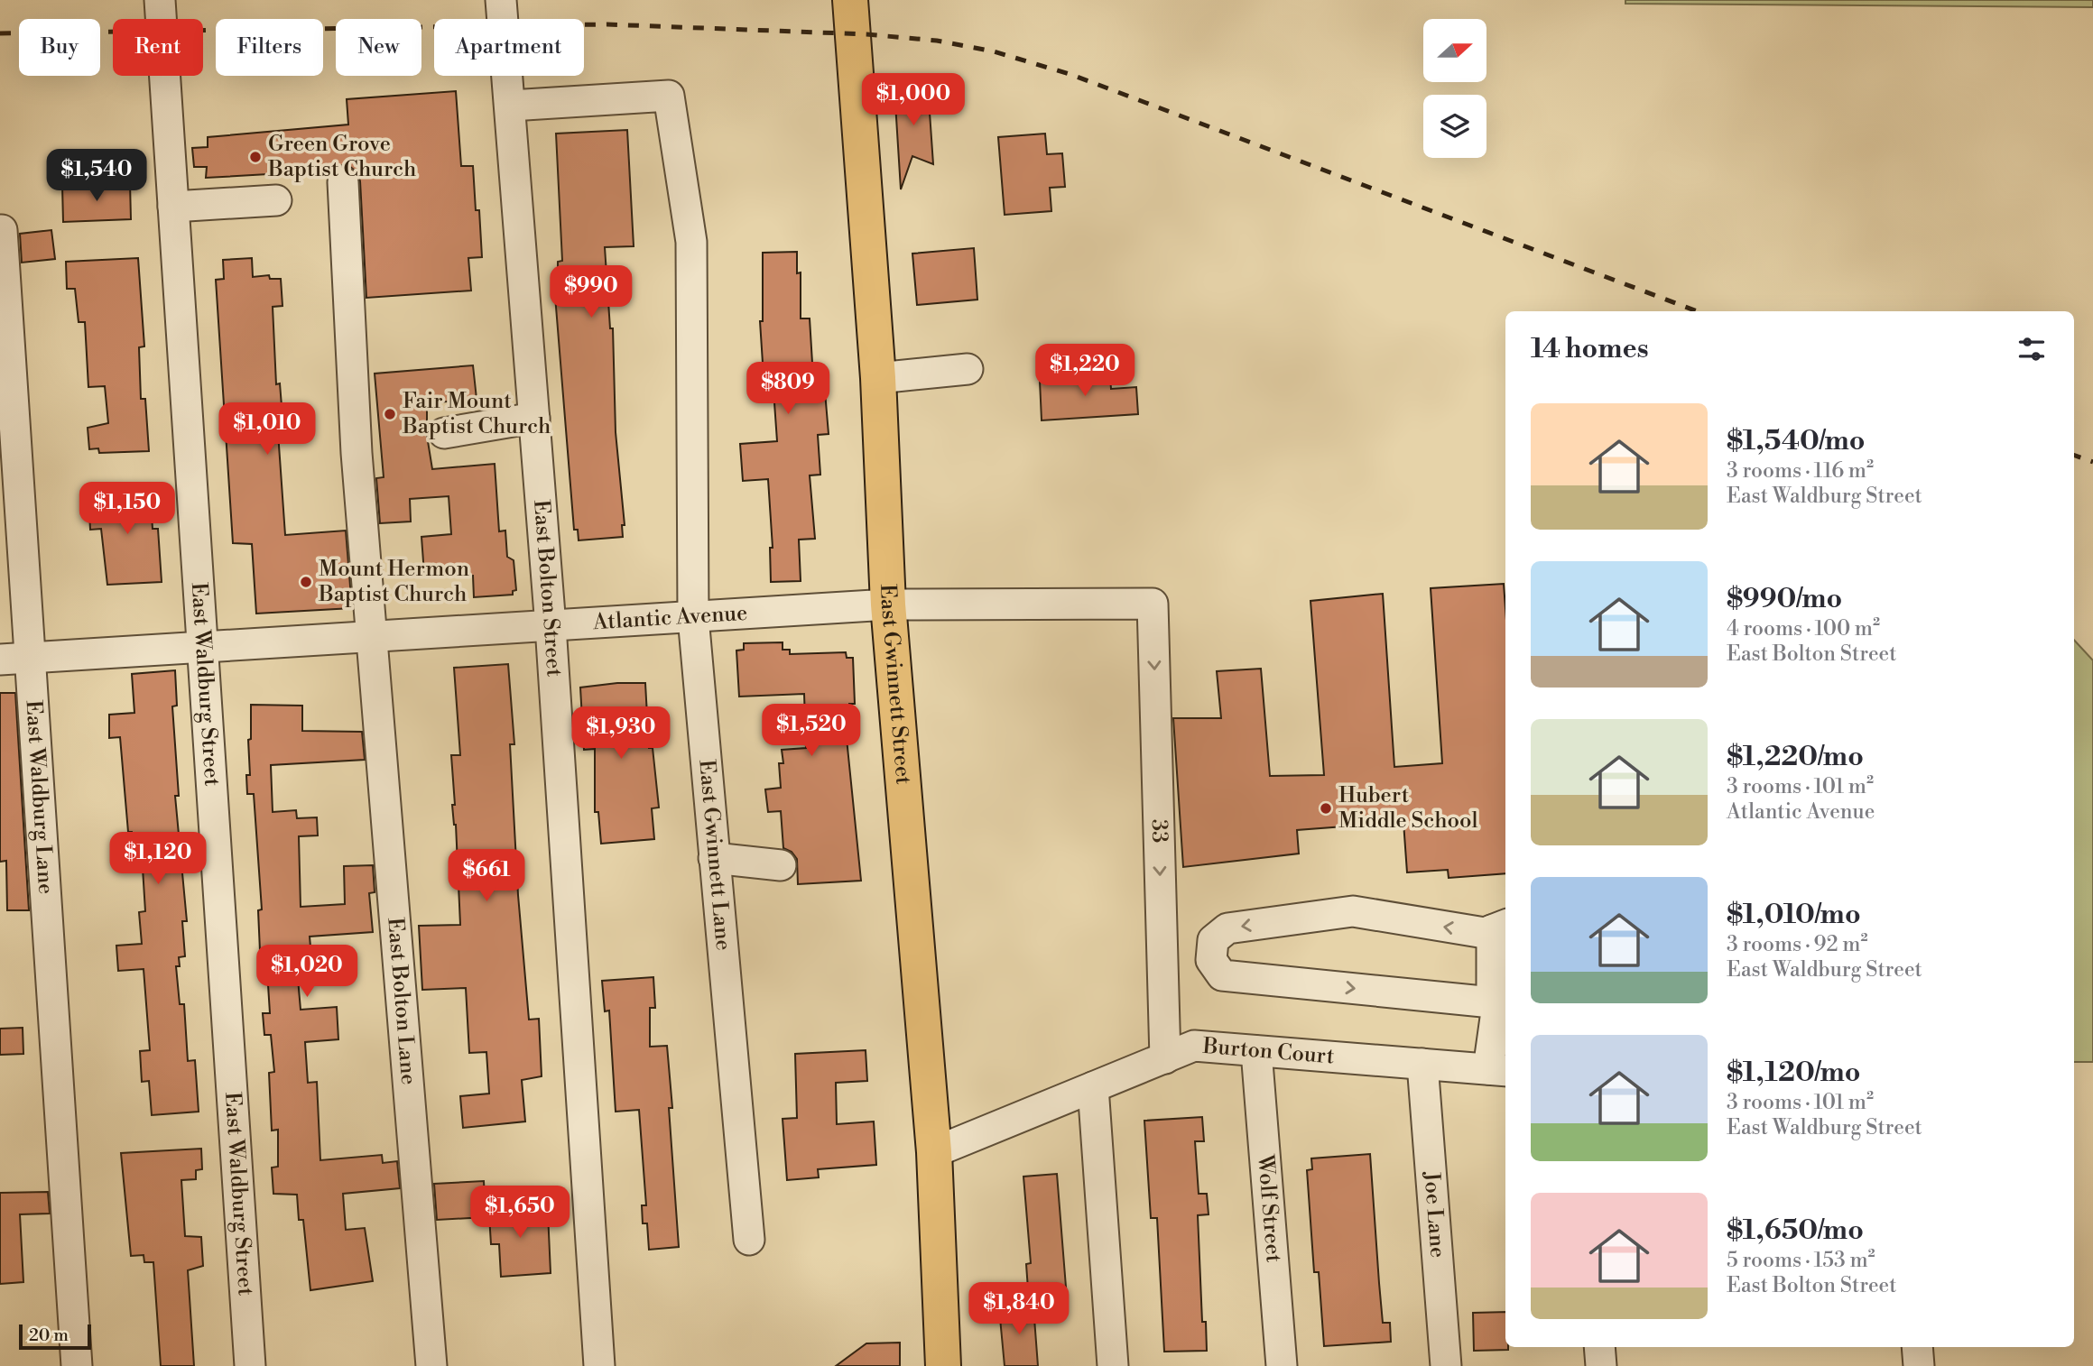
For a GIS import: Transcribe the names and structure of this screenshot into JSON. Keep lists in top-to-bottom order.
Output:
{
  "streets": {
    "main road": ["East Gwinnett Street"],
    "street": [
      "East Bolton Street",
      "Atlantic Avenue",
      "East Waldburg Street",
      "East Waldburg Lane",
      "33",
      "East Gwinnett Lane",
      "East Bolton Lane",
      "Burton Court",
      "Wolf Street",
      "Joe Lane"
    ]
  },
  "crossings": [
    ["East Bolton Street", "Atlantic Avenue"],
    ["East Bolton Street", "East Gwinnett Lane"],
    ["Atlantic Avenue", "East Waldburg Street"],
    ["Atlantic Avenue", "East Gwinnett Street"],
    ["Atlantic Avenue", "East Waldburg Lane"],
    ["Atlantic Avenue", "33"],
    ["Atlantic Avenue", "East Gwinnett Lane"],
    ["Atlantic Avenue", "East Bolton Lane"],
    ["East Gwinnett Street", "Burton Court"],
    ["33", "Burton Court"],
    ["Burton Court", "Wolf Street"],
    ["Burton Court", "Joe Lane"]
  ],
  "one_way": ["33"],
  "places": [
    "Green Grove Baptist Church",
    "Fair Mount Baptist Church",
    "Mount Hermon Baptist Church",
    "Hubert Middle School"
  ],
  "scale_bar": "20 m",
  "north": "right",
  "page": {
    "chip": [
      "Buy",
      "Rent",
      "Filters",
      "New",
      "Apartment"
    ],
    "price": [
      "$1,000",
      "$1,540",
      "$990",
      "$1,220",
      "$809",
      "$1,010",
      "$1,150",
      "$1,520",
      "$1,930",
      "$1,120",
      "$661",
      "$1,020",
      "$1,650",
      "$1,840"
    ],
    "heading": "14 homes",
    "list": [
      {
        "name": "$1,540/mo",
        "note": "3 rooms · 116 m² · East Waldburg Street"
      },
      {
        "name": "$990/mo",
        "note": "4 rooms · 100 m² · East Bolton Street"
      },
      {
        "name": "$1,220/mo",
        "note": "3 rooms · 101 m² · Atlantic Avenue"
      },
      {
        "name": "$1,010/mo",
        "note": "3 rooms · 92 m² · East Waldburg Street"
      },
      {
        "name": "$1,120/mo",
        "note": "3 rooms · 101 m² · East Waldburg Street"
      },
      {
        "name": "$1,650/mo",
        "note": "5 rooms · 153 m² · East Bolton Street"
      }
    ],
    "scale": "20 m"
  }
}
